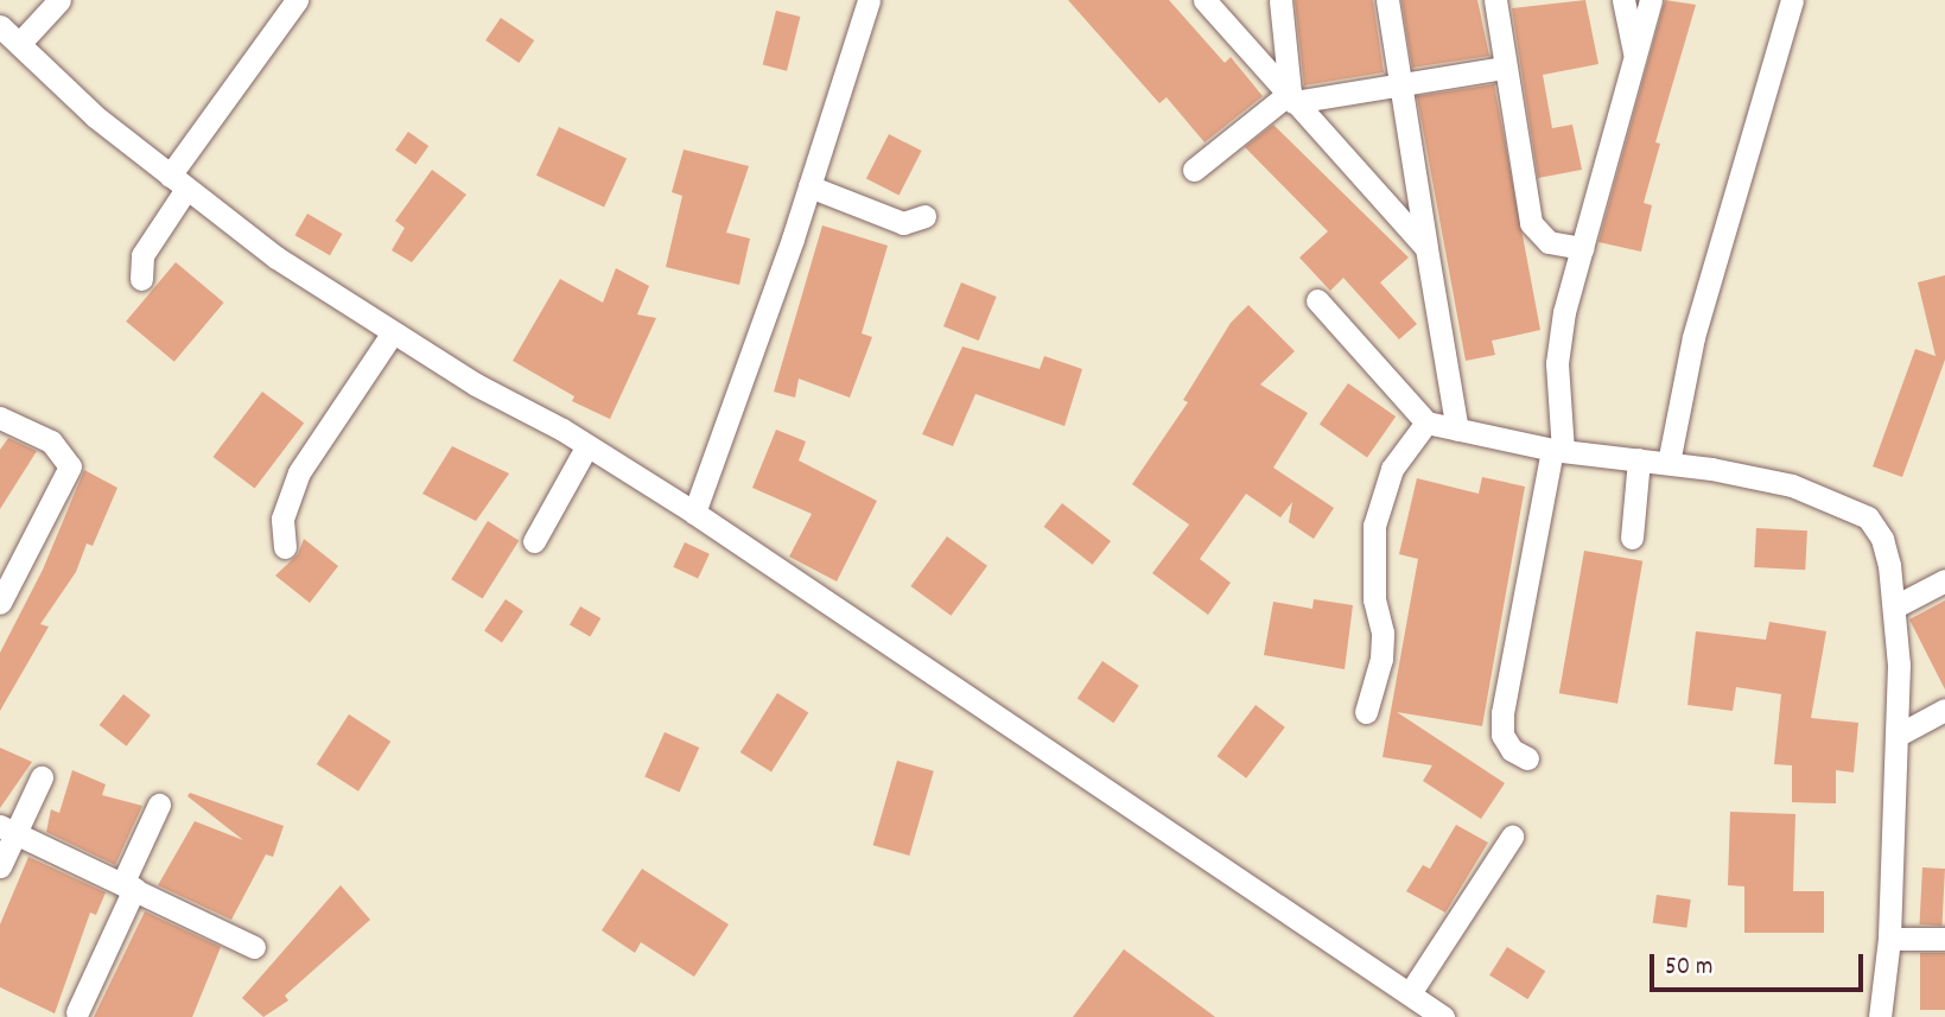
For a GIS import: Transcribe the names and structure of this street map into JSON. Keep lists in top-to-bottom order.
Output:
{
  "scale_bar": "50 m"
}
